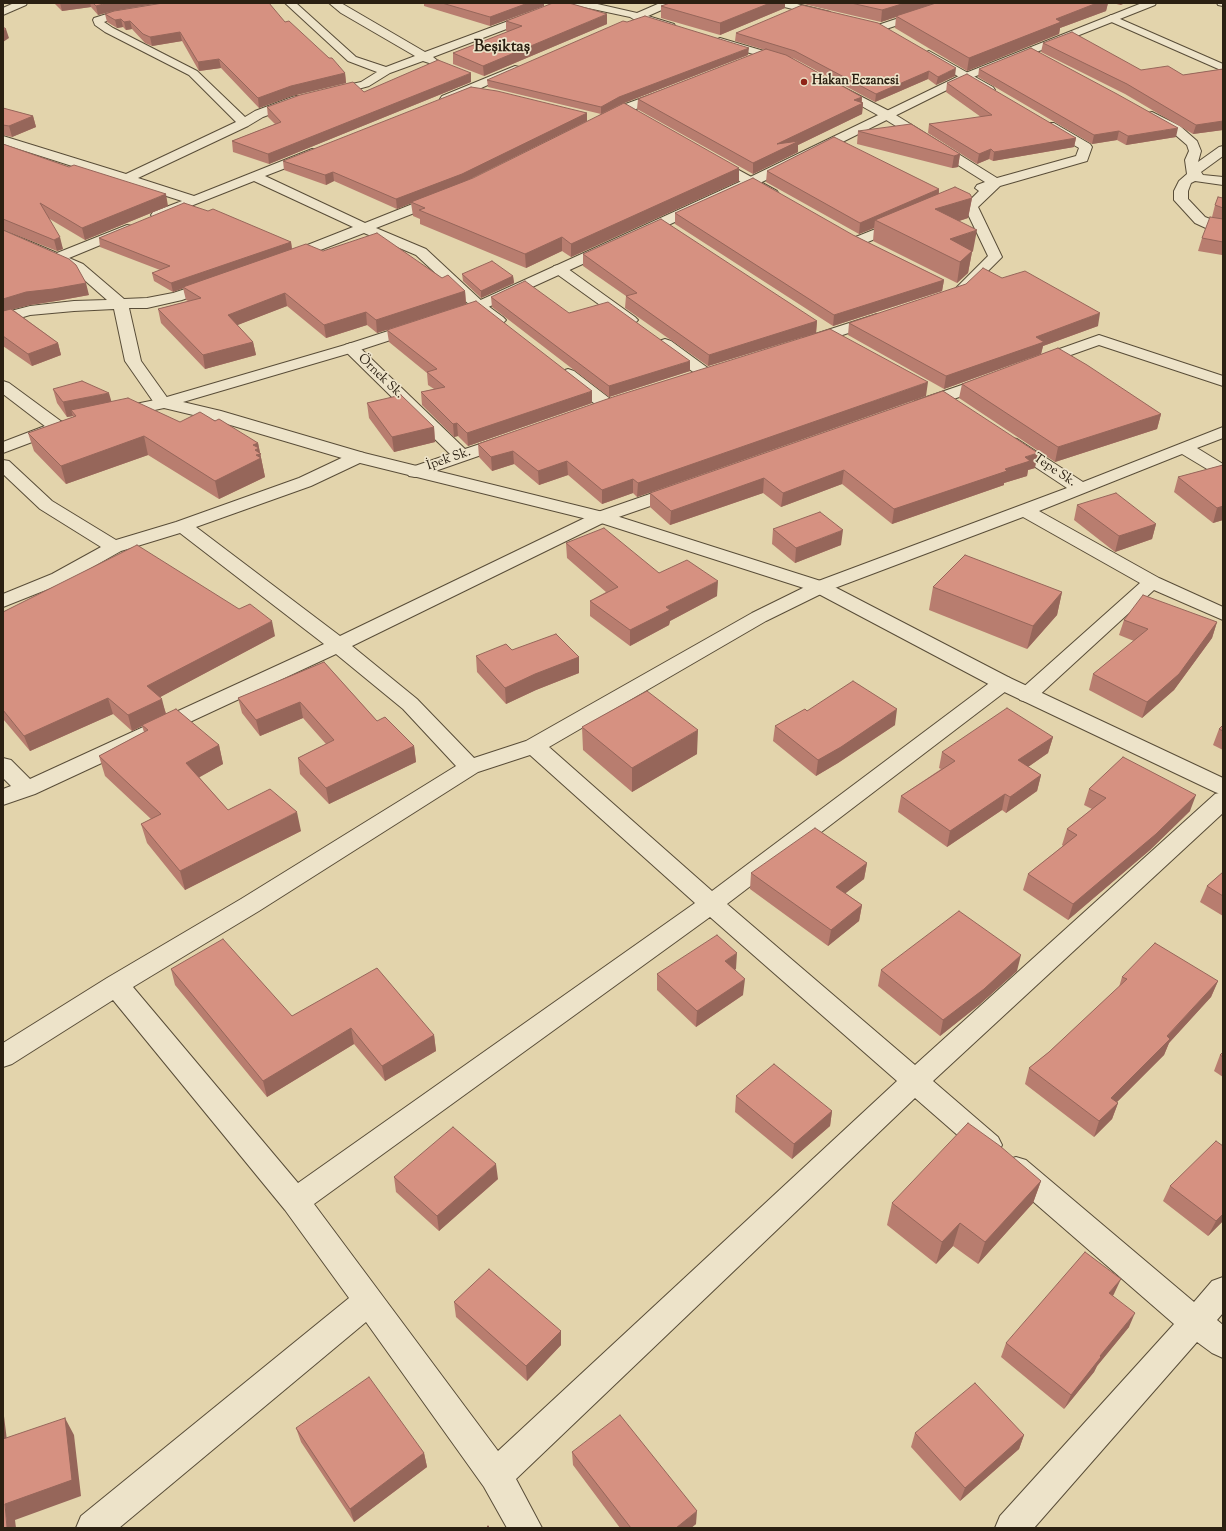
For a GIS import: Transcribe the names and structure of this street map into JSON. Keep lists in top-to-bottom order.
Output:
{
  "streets": {
    "street": ["Örnek Sk.", "İpek Sk.", "Tepe Sk."]
  },
  "crossings": [
    ["Örnek Sk.", "İpek Sk."]
  ],
  "districts": ["Beşiktaş"],
  "places": ["Hakan Eczanesi"]
}
